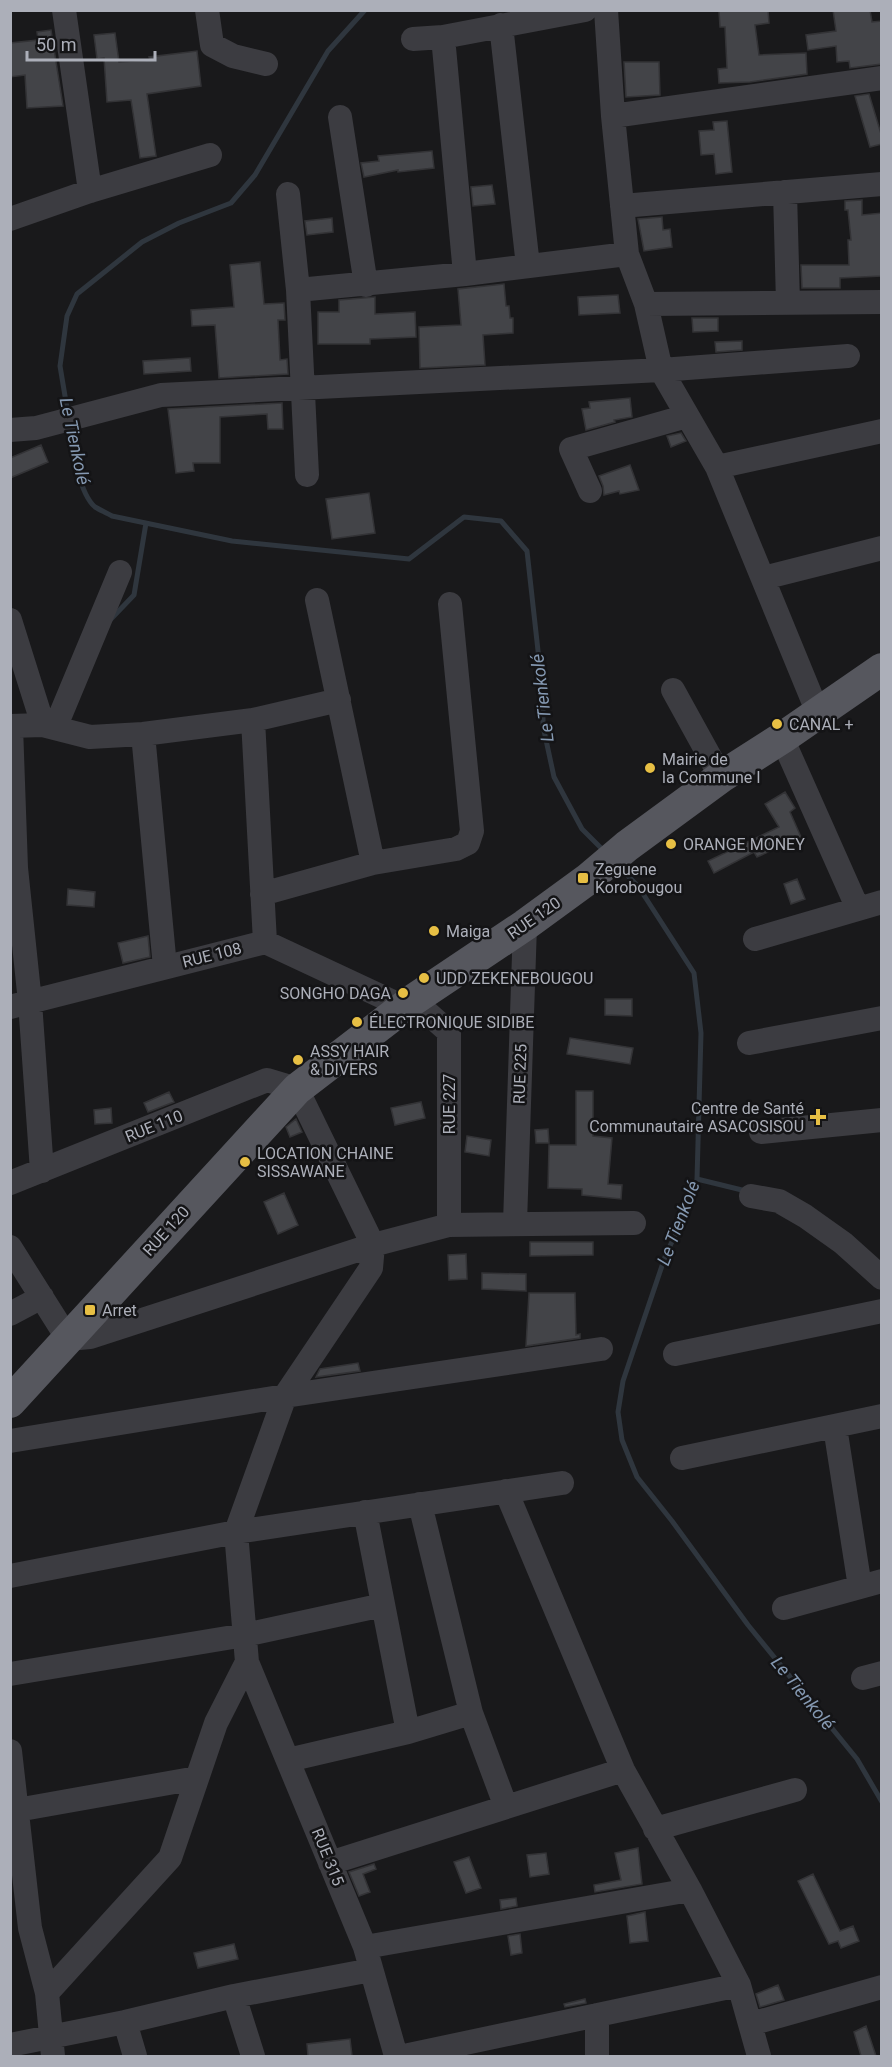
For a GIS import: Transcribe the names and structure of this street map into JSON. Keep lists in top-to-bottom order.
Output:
{
  "streets": {
    "main road": ["RUE 120"],
    "street": [
      "RUE 108",
      "RUE 225",
      "RUE 227",
      "RUE 110",
      "RUE 315"
    ]
  },
  "crossings": [
    ["RUE 120", "RUE 108"],
    ["RUE 120", "RUE 225"],
    ["RUE 120", "RUE 227"],
    ["RUE 120", "RUE 110"],
    ["RUE 108", "RUE 227"]
  ],
  "water": ["Le Tienkolé"],
  "places": {
    "other": [
      "CANAL +",
      "Mairie de la Commune I",
      "ORANGE MONEY",
      "Maiga",
      "UDD ZEKENEBOUGOU",
      "SONGHO DAGA",
      "ÉLECTRONIQUE SIDIBE",
      "ASSY HAIR & DIVERS",
      "LOCATION CHAINE SISSAWANE"
    ],
    "transit": ["Zeguene Korobougou", "Arret"],
    "health": ["Centre de Santé Communautaire ASACOSISOU"]
  },
  "scale_bar": "50 m"
}
